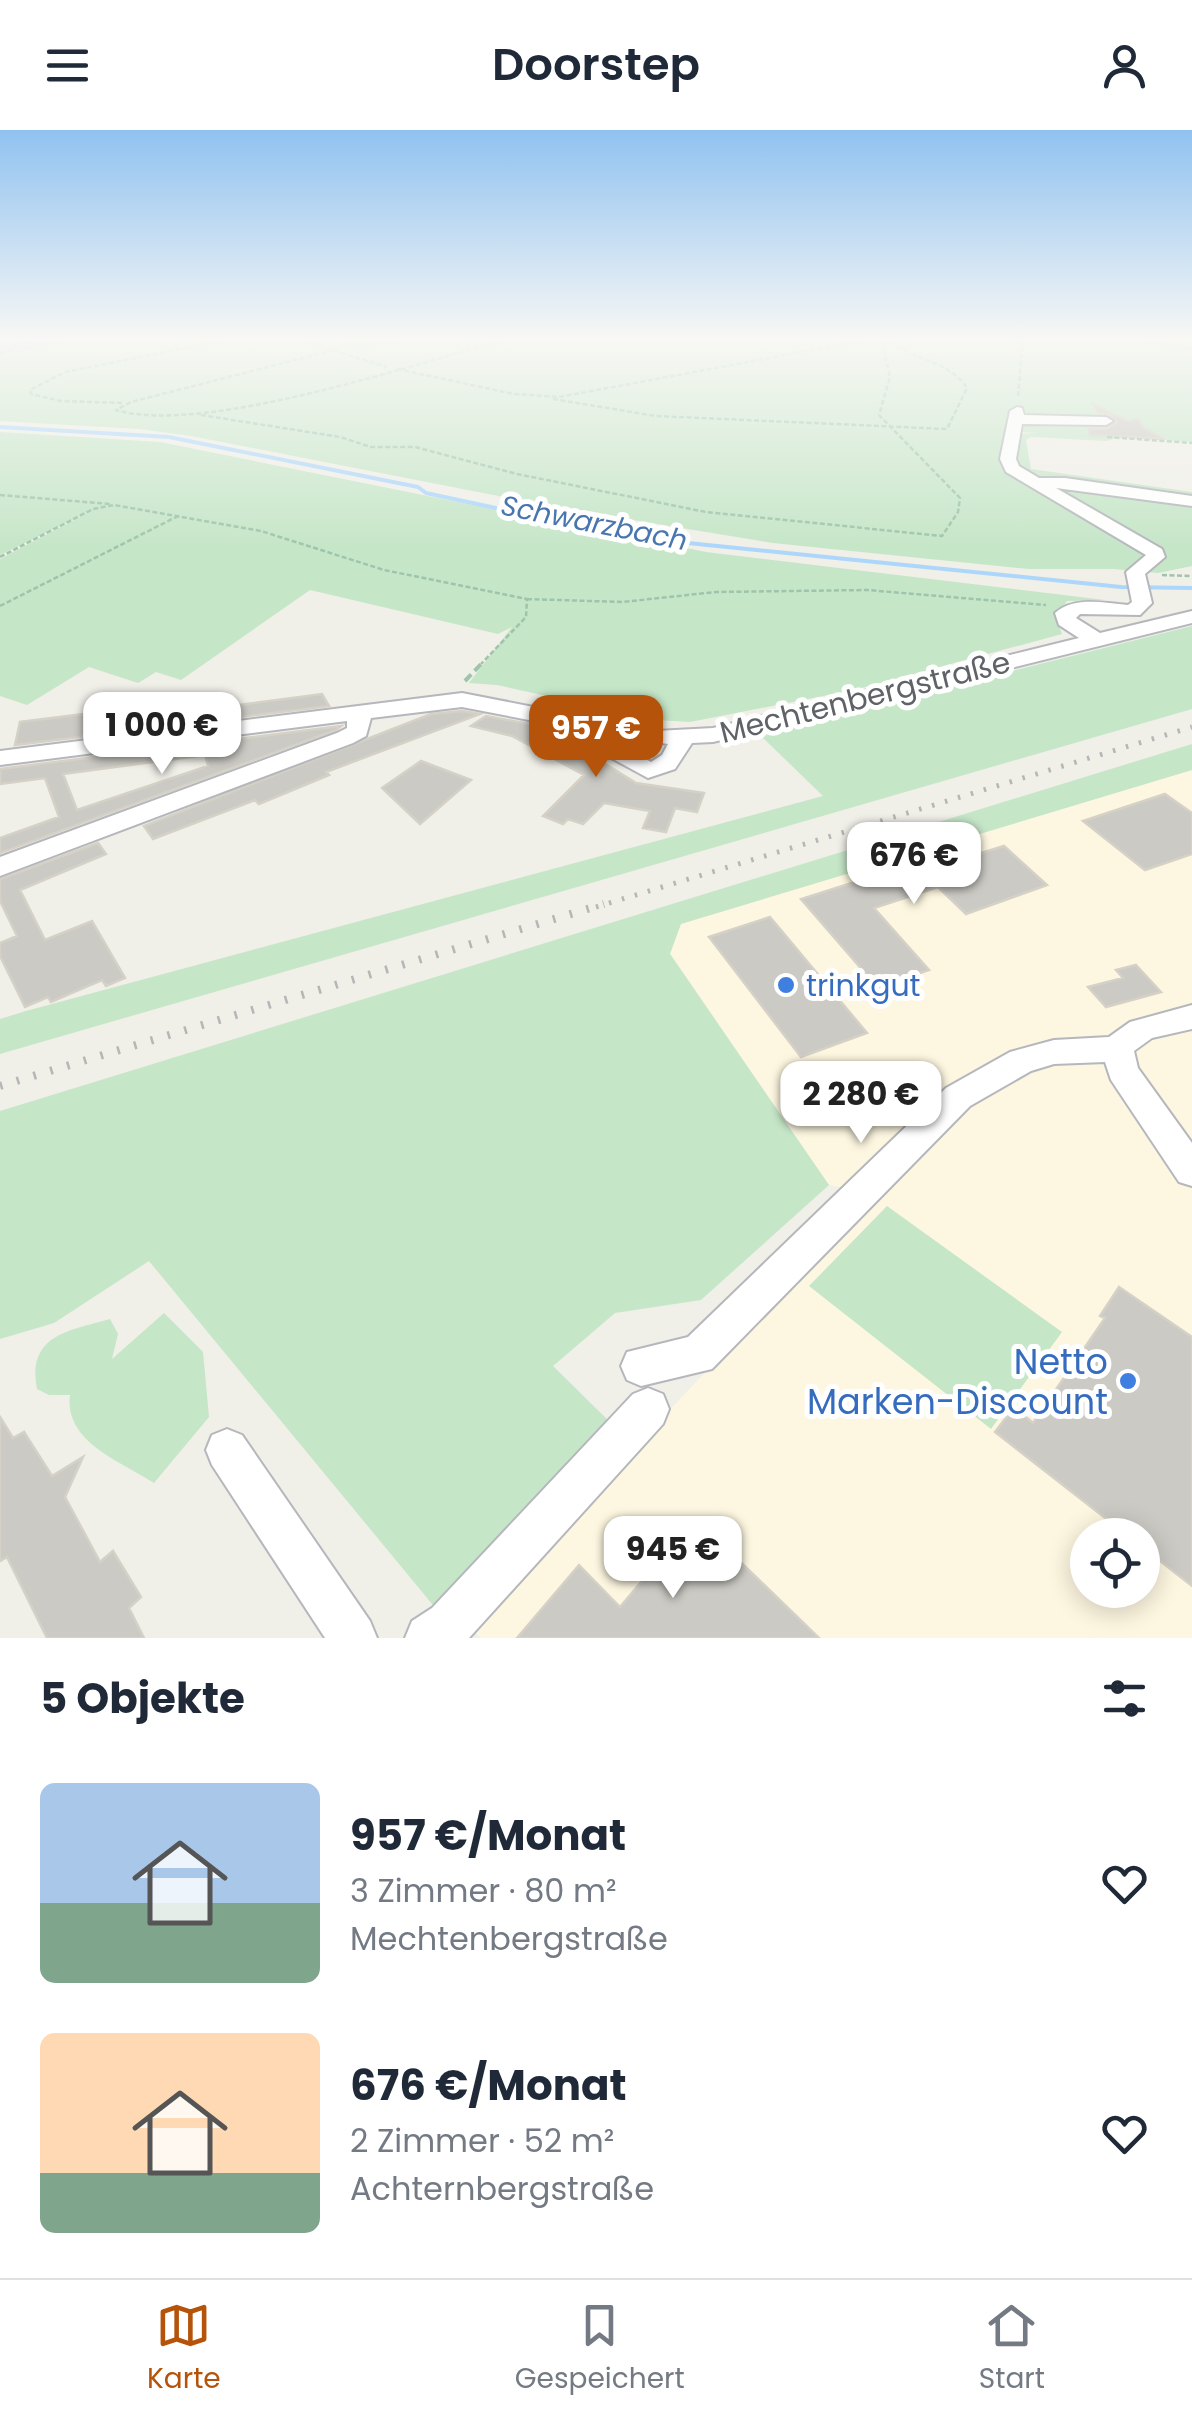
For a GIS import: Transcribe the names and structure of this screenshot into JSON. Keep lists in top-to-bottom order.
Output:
{
  "streets": {
    "street": ["Mechtenbergstraße"]
  },
  "water": ["Schwarzbach"],
  "places": ["trinkgut", "Netto Marken-Discount"],
  "page": {
    "header": "Doorstep",
    "price": [
      "1 000 €",
      "957 €",
      "676 €",
      "2 280 €",
      "945 €"
    ],
    "heading": "5 Objekte",
    "list": [
      {
        "name": "957 €/Monat",
        "note": "3 Zimmer · 80 m² · Mechtenbergstraße"
      },
      {
        "name": "676 €/Monat",
        "note": "2 Zimmer · 52 m² · Achternbergstraße"
      }
    ],
    "tabs": ["Karte", "Gespeichert", "Start"]
  }
}
